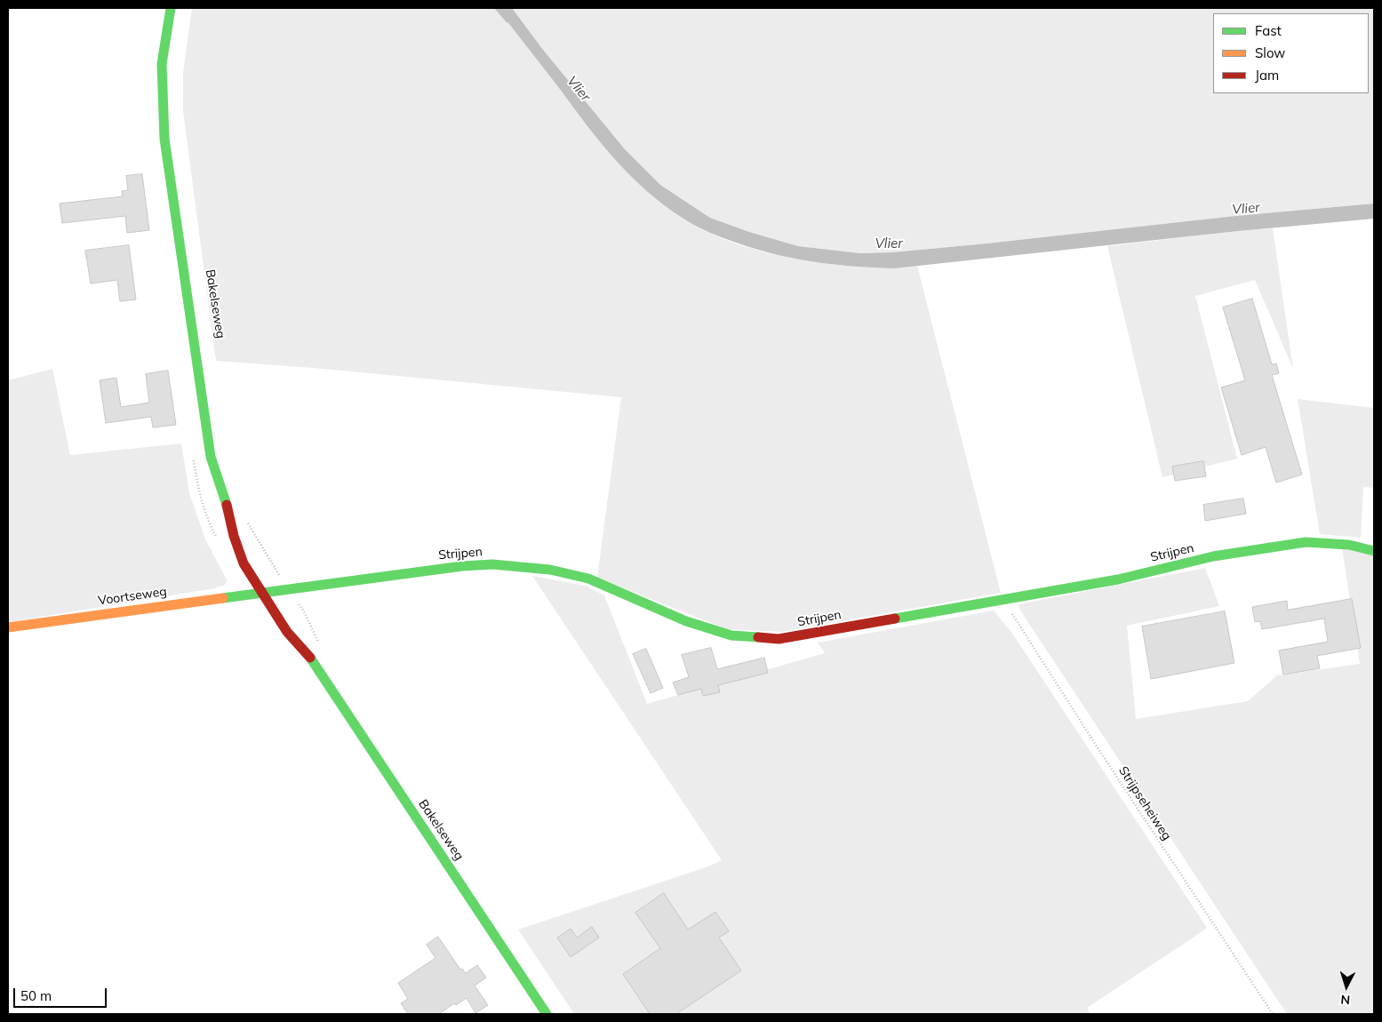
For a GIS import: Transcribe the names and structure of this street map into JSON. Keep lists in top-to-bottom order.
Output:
{
  "streets": {
    "street": ["Bakelseweg", "Strijpen", "Voortseweg"],
    "path": ["Strijpseheiweg"]
  },
  "crossings": [
    ["Bakelseweg", "Voortseweg"],
    ["Strijpen", "Voortseweg"],
    ["Strijpen", "Strijpseheiweg"]
  ],
  "water": ["Vlier"],
  "legend": ["Fast", "Slow", "Jam"],
  "scale_bar": "50 m",
  "north": "bottom"
}
